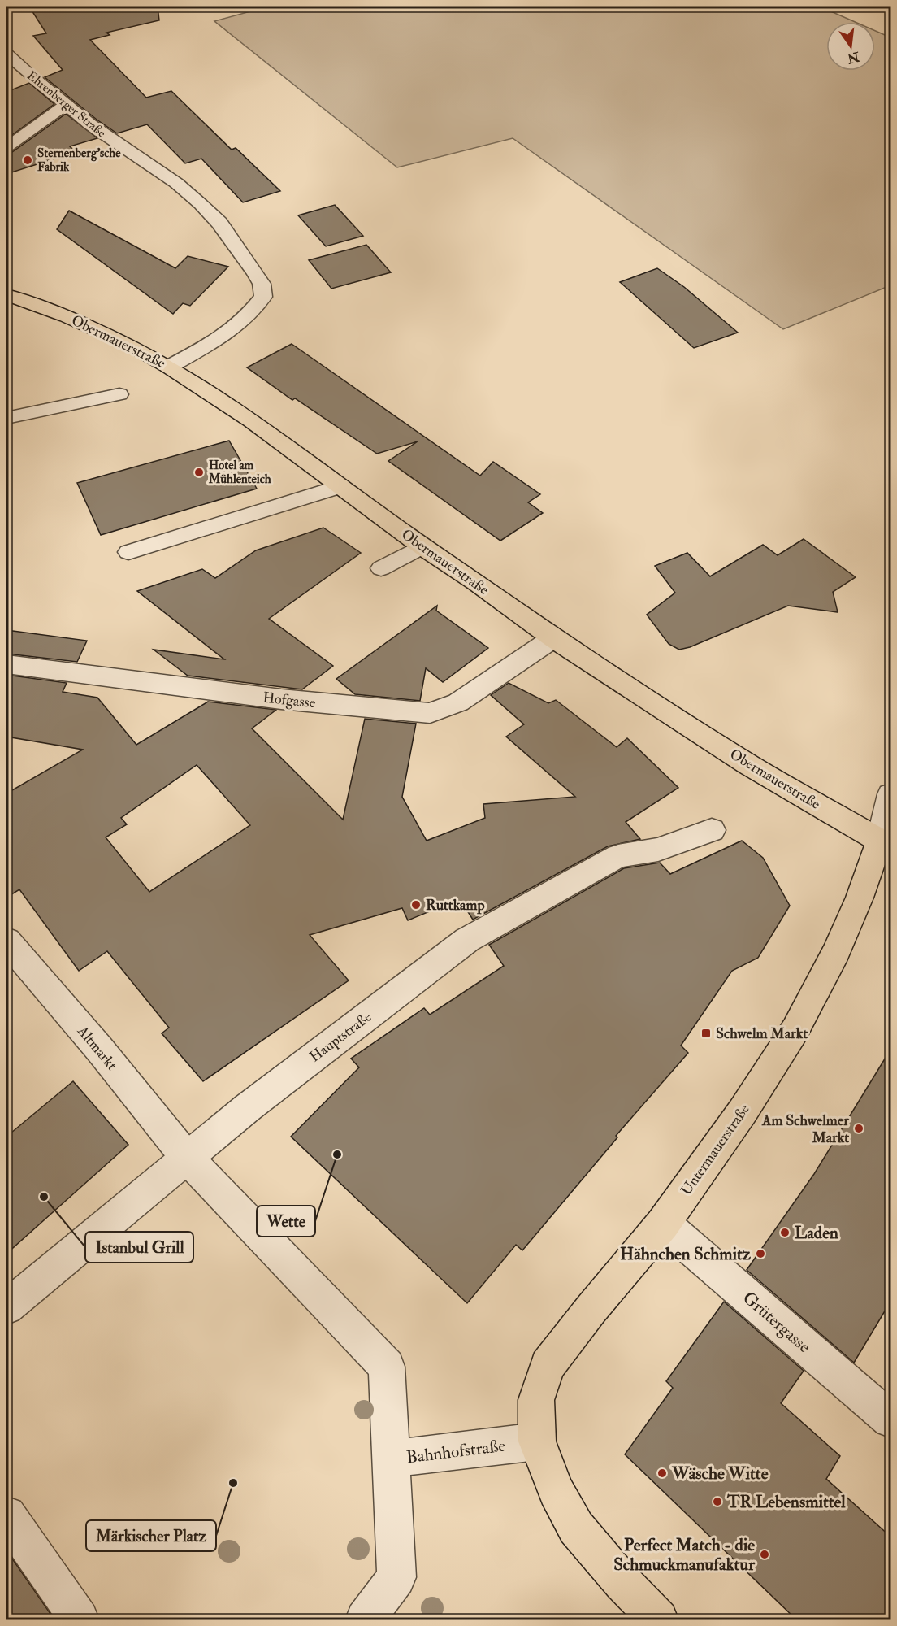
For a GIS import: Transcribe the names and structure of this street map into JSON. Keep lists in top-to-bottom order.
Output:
{
  "streets": {
    "main road": ["Obermauerstraße", "Untermauerstraße"],
    "street": [
      "Ehrenberger Straße",
      "Hofgasse",
      "Hauptstraße",
      "Altmarkt",
      "Grütergasse",
      "Bahnhofstraße"
    ]
  },
  "crossings": [
    ["Ehrenberger Straße", "Obermauerstraße"],
    ["Obermauerstraße", "Hofgasse"],
    ["Obermauerstraße", "Untermauerstraße"],
    ["Hauptstraße", "Altmarkt"],
    ["Hauptstraße", "Bahnhofstraße"],
    ["Altmarkt", "Bahnhofstraße"],
    ["Untermauerstraße", "Grütergasse"],
    ["Untermauerstraße", "Bahnhofstraße"]
  ],
  "places": {
    "other": [
      "Sternenberg’sche Fabrik",
      "Hotel am Mühlenteich",
      "Ruttkamp",
      "Am Schwelmer Markt",
      "Wette",
      "Istanbul Grill",
      "Laden",
      "Hähnchen Schmitz",
      "Wäsche Witte",
      "Märkischer Platz",
      "TR Lebensmittel",
      "Perfect Match - die Schmuckmanufaktur"
    ],
    "transit": ["Schwelm Markt"]
  },
  "north": "bottom"
}
